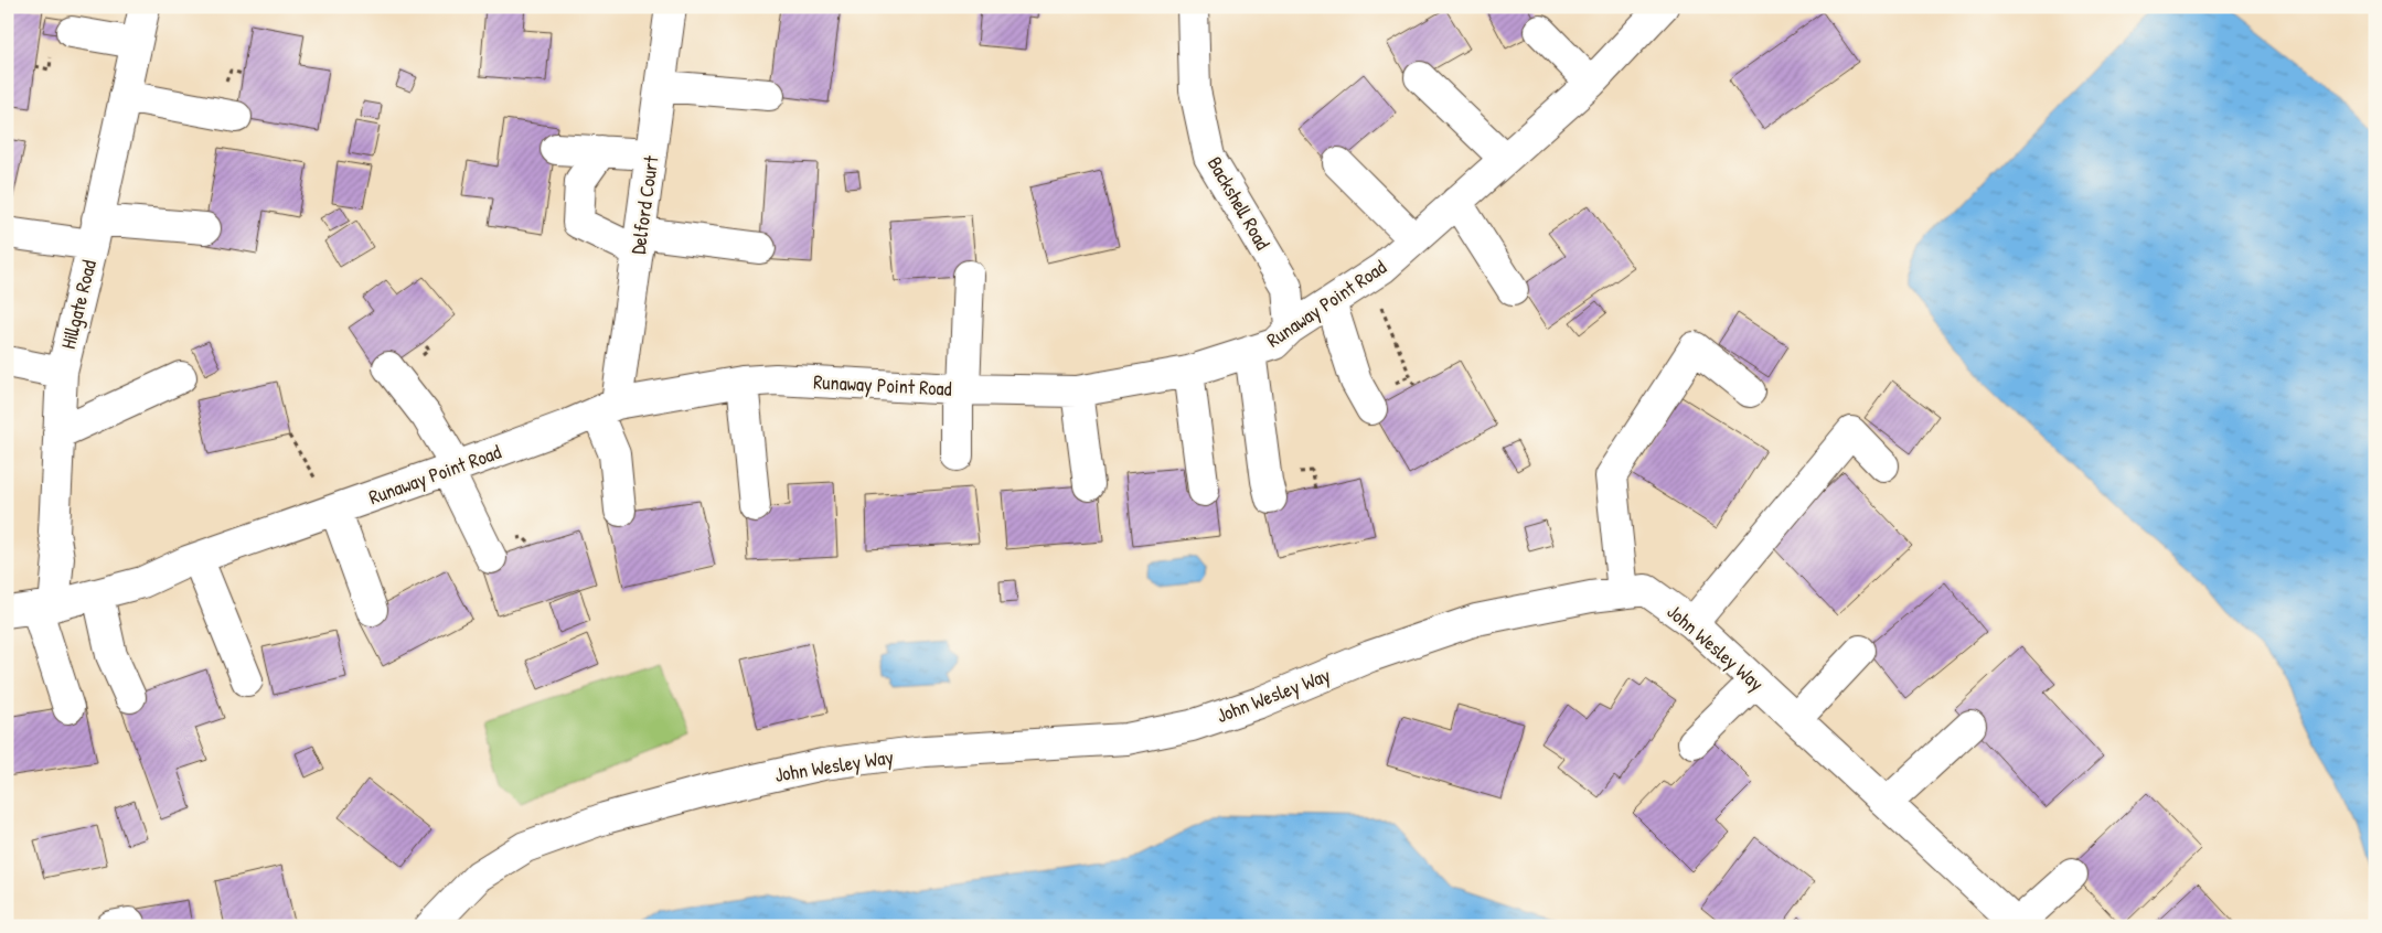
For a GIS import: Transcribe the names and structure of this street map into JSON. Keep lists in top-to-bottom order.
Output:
{
  "streets": {
    "street": [
      "Backshell Road",
      "Delford Court",
      "Runaway Point Road",
      "Hillgate Road",
      "John Wesley Way"
    ]
  },
  "crossings": [
    ["Backshell Road", "Runaway Point Road"],
    ["Delford Court", "Runaway Point Road"],
    ["Runaway Point Road", "Hillgate Road"]
  ]
}
